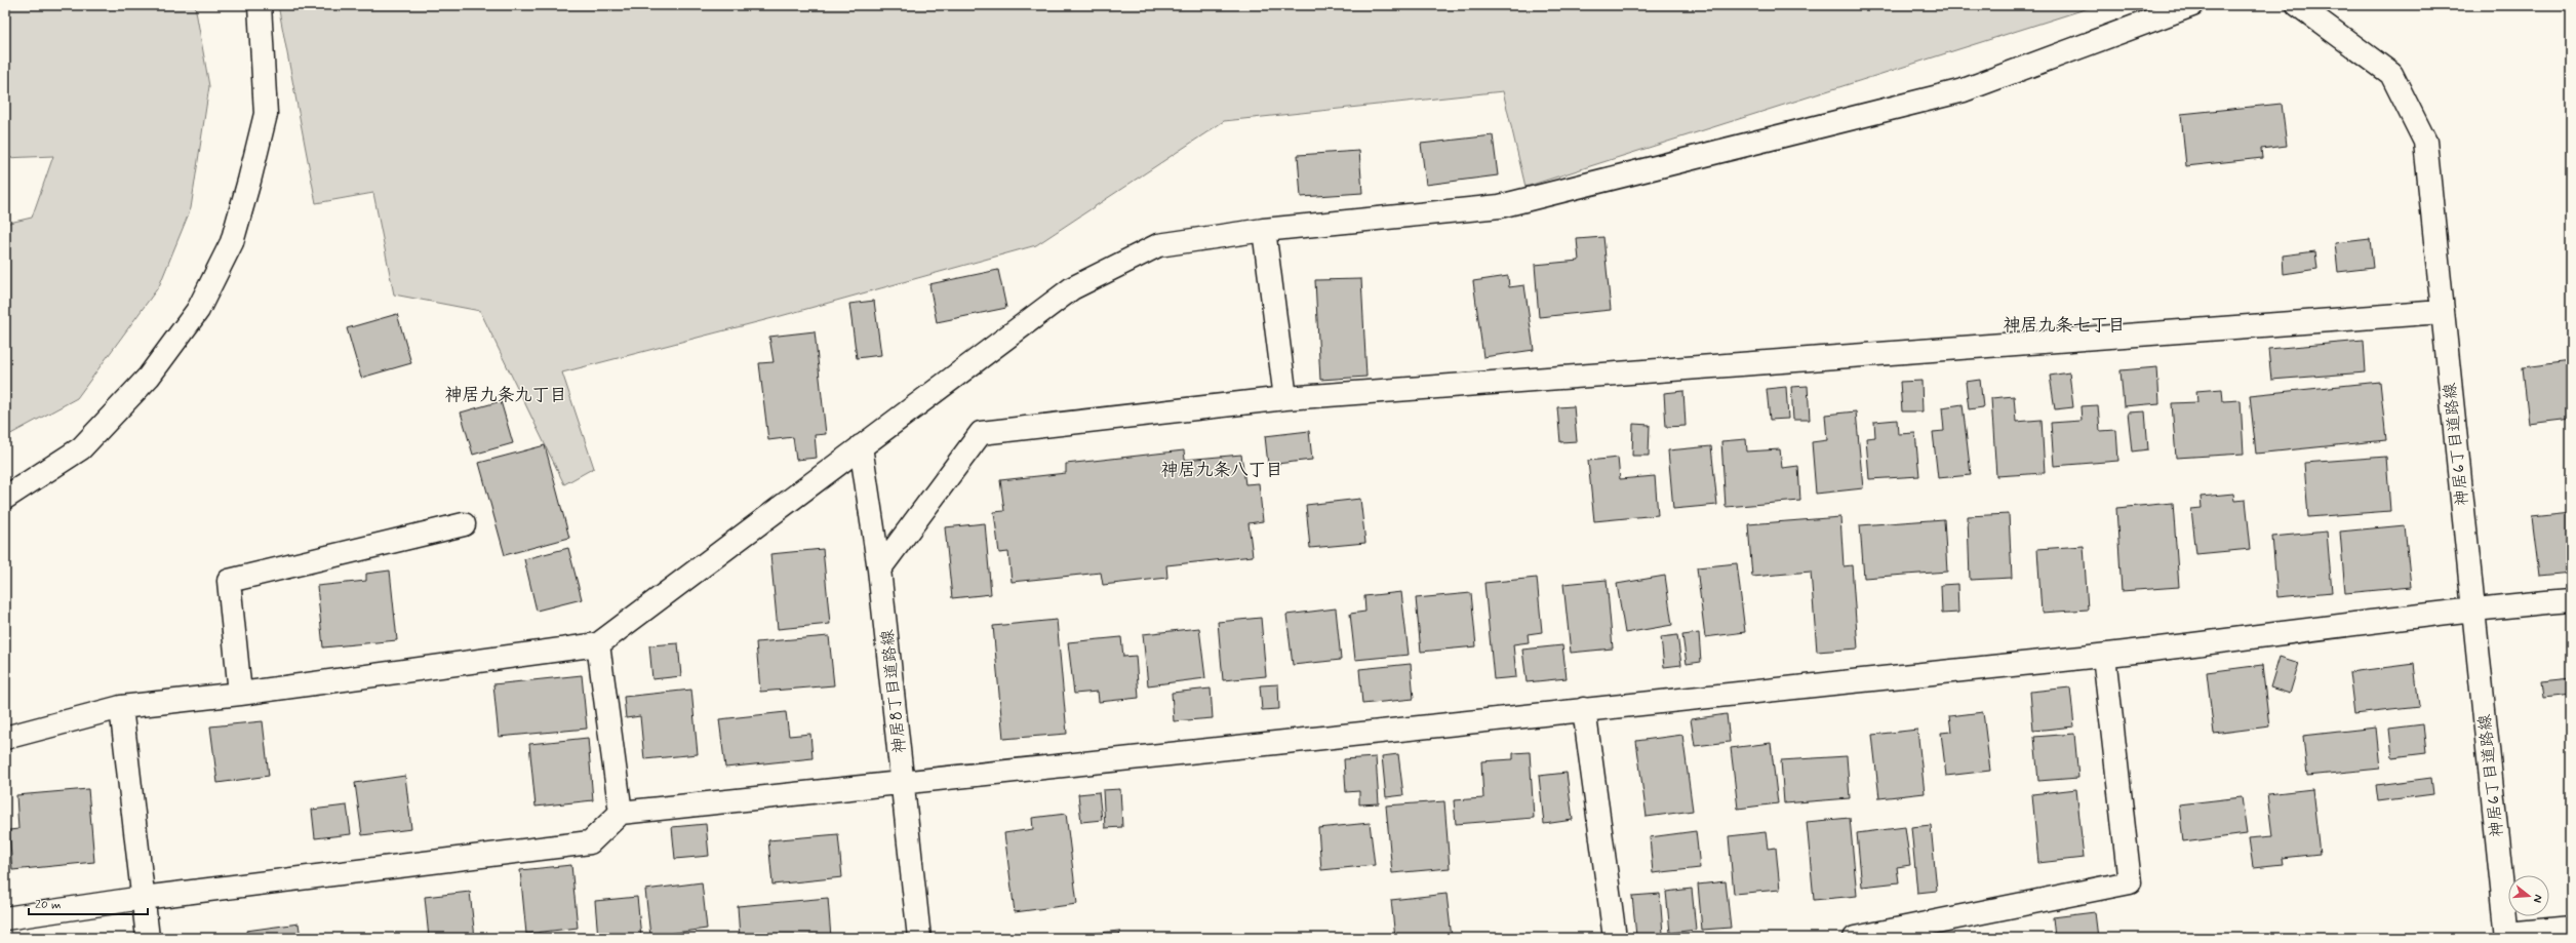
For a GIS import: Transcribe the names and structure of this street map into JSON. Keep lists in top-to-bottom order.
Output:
{
  "streets": {
    "street": ["神居6丁目道路線", "神居8丁目道路線"]
  },
  "districts": ["神居九条七丁目", "神居九条九丁目", "神居九条八丁目"],
  "scale_bar": "20 m",
  "north": "right"
}
